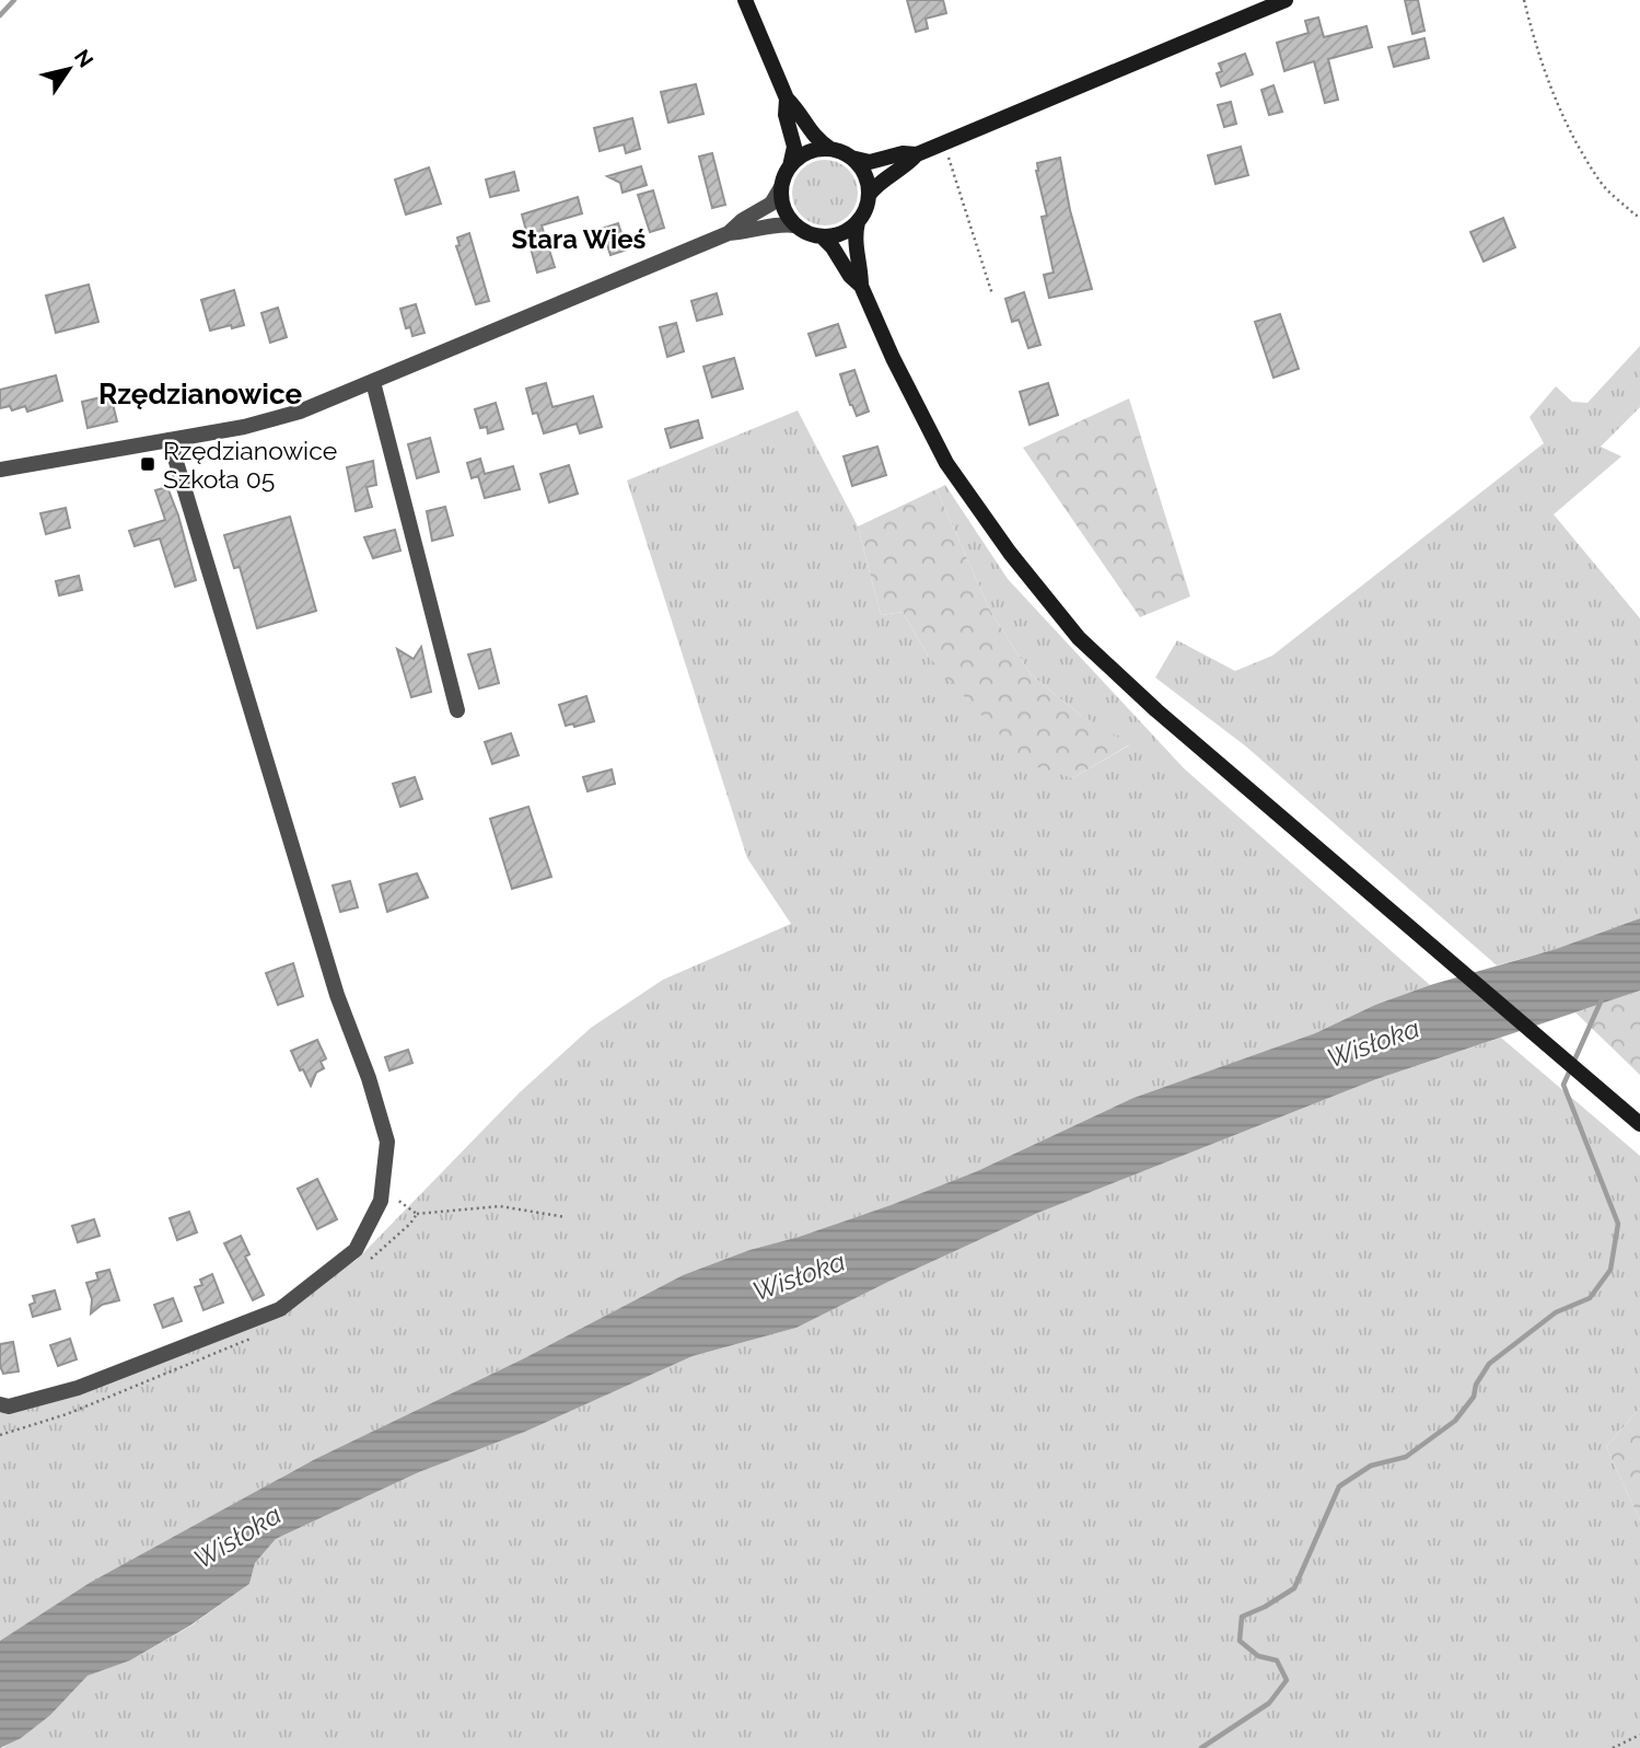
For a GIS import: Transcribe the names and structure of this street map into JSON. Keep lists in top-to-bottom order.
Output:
{
  "districts": ["Stara Wieś", "Rzędzianowice"],
  "water": ["Wisłoka"],
  "places": {
    "transit": ["Rzędzianowice Szkoła 05"]
  },
  "north": "top right"
}
